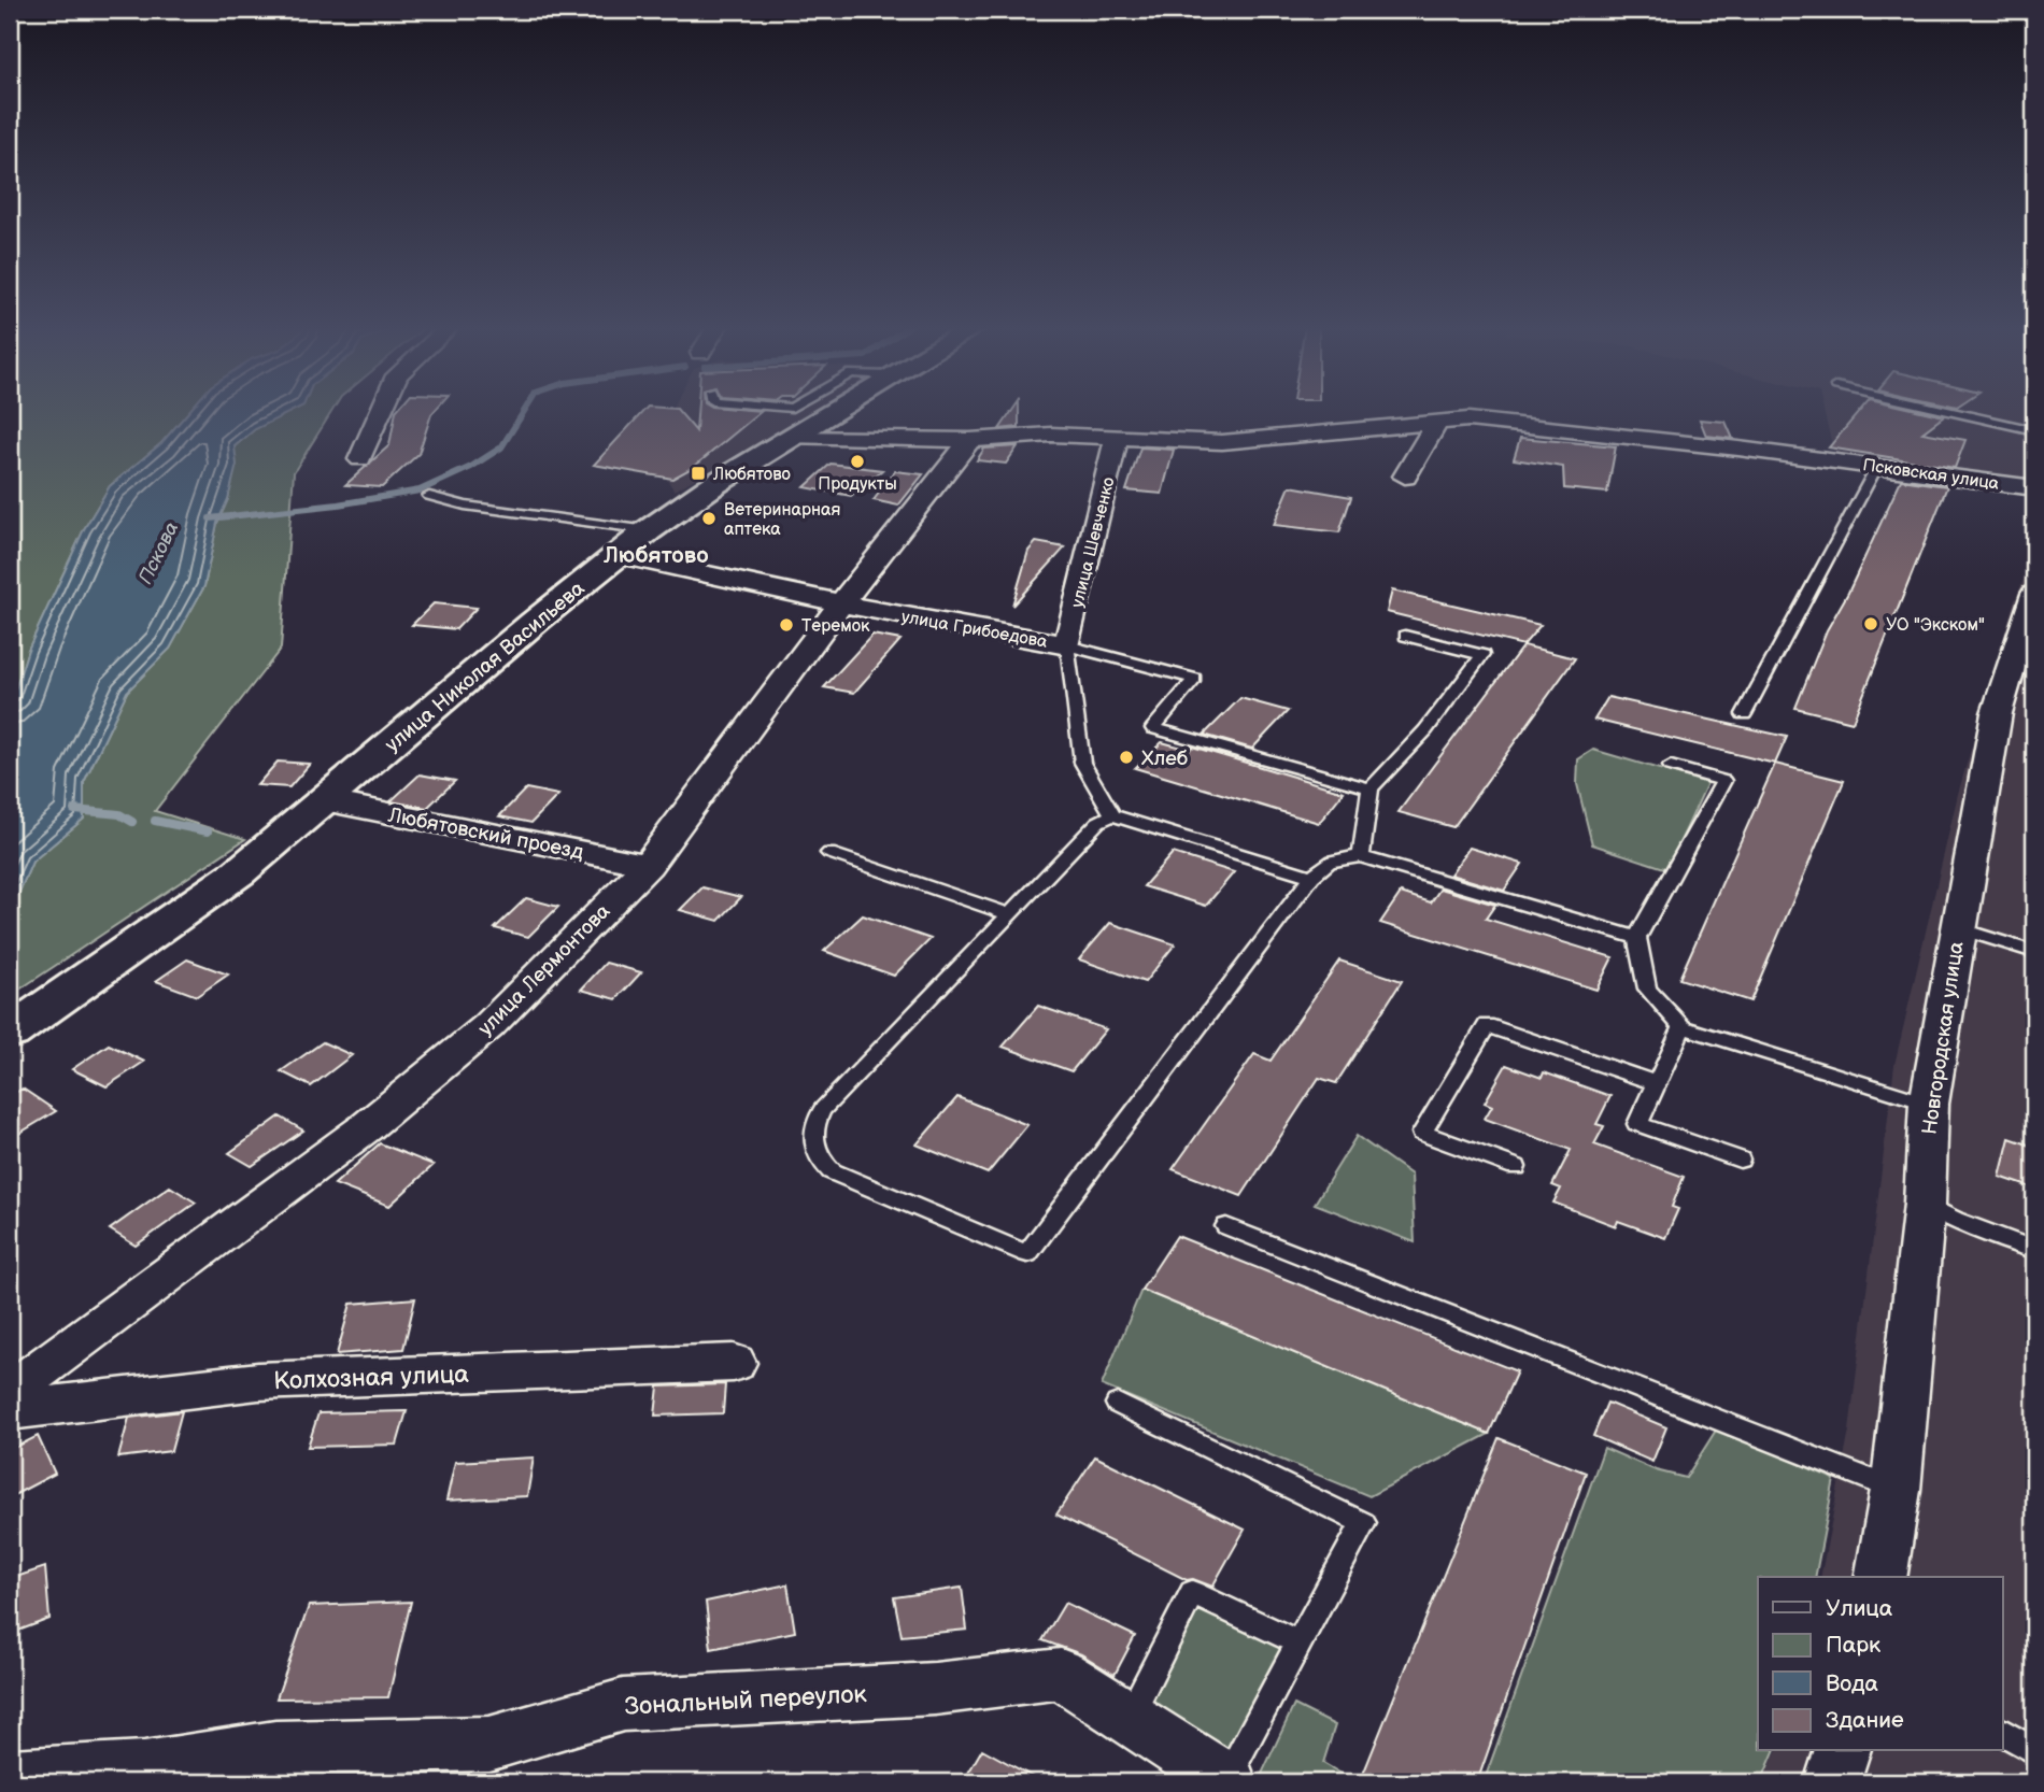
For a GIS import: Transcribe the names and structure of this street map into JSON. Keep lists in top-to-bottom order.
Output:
{
  "streets": {
    "main road": ["улица Николая Васильева"],
    "street": [
      "Псковская улица",
      "улица Шевченко",
      "улица Грибоедова",
      "Любятовский проезд",
      "улица Лермонтова",
      "Новгородская улица",
      "Колхозная улица",
      "Зональный переулок"
    ]
  },
  "crossings": [
    ["Псковская улица", "улица Шевченко"],
    ["Псковская улица", "улица Николая Васильева"],
    ["Псковская улица", "улица Лермонтова"],
    ["улица Шевченко", "улица Грибоедова"],
    ["улица Грибоедова", "улица Николая Васильева"],
    ["улица Грибоедова", "улица Лермонтова"],
    ["улица Николая Васильева", "Любятовский проезд"],
    ["Любятовский проезд", "улица Лермонтова"]
  ],
  "districts": ["Любятово"],
  "water": ["Пскова"],
  "places": {
    "other": [
      "Продукты",
      "Ветеринарная аптека",
      "УО \"Экском\"",
      "Теремок",
      "Хлеб"
    ],
    "transit": ["Любятово"]
  },
  "legend": [
    "Улица",
    "Парк",
    "Вода",
    "Здание"
  ]
}
